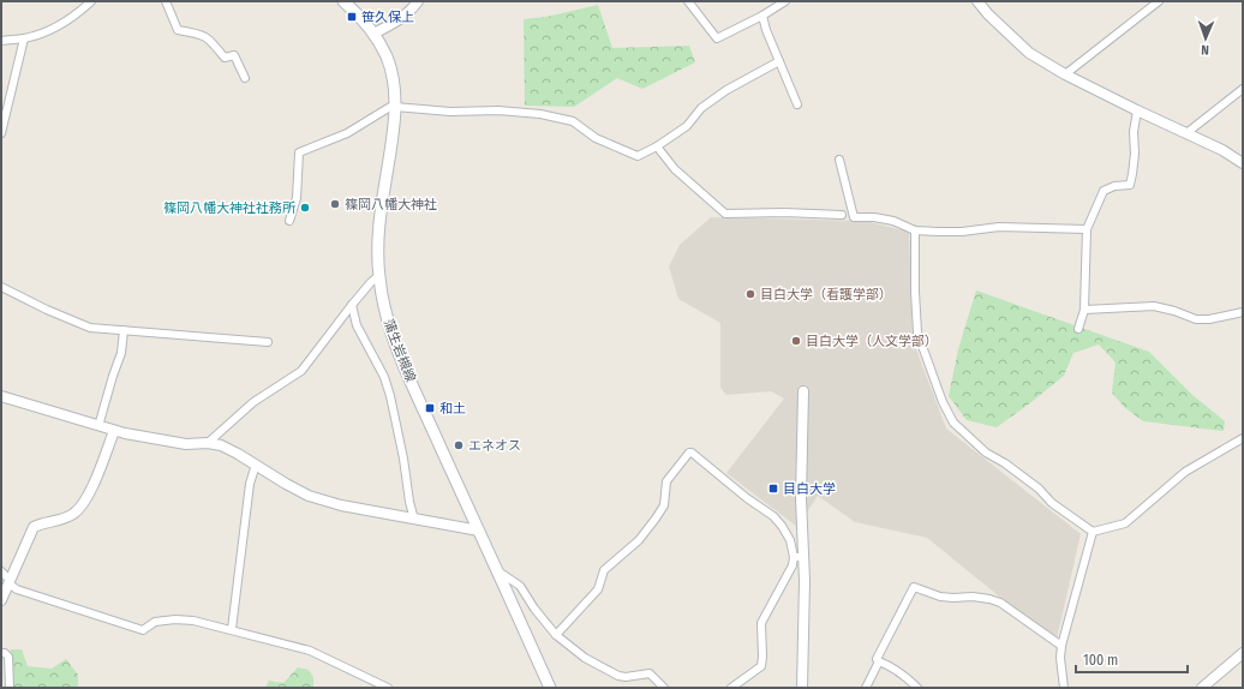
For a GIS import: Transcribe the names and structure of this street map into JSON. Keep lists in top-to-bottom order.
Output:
{
  "streets": {
    "main road": ["蒲生岩槻線"]
  },
  "places": {
    "transit": ["笹久保上", "和土", "目白大学"],
    "other": [
      "篠岡八幡大神社",
      "篠岡八幡大神社社務所",
      "目白大学（看護学部）",
      "目白大学（人文学部）",
      "エネオス"
    ]
  },
  "scale_bar": "100 m",
  "north": "bottom"
}
